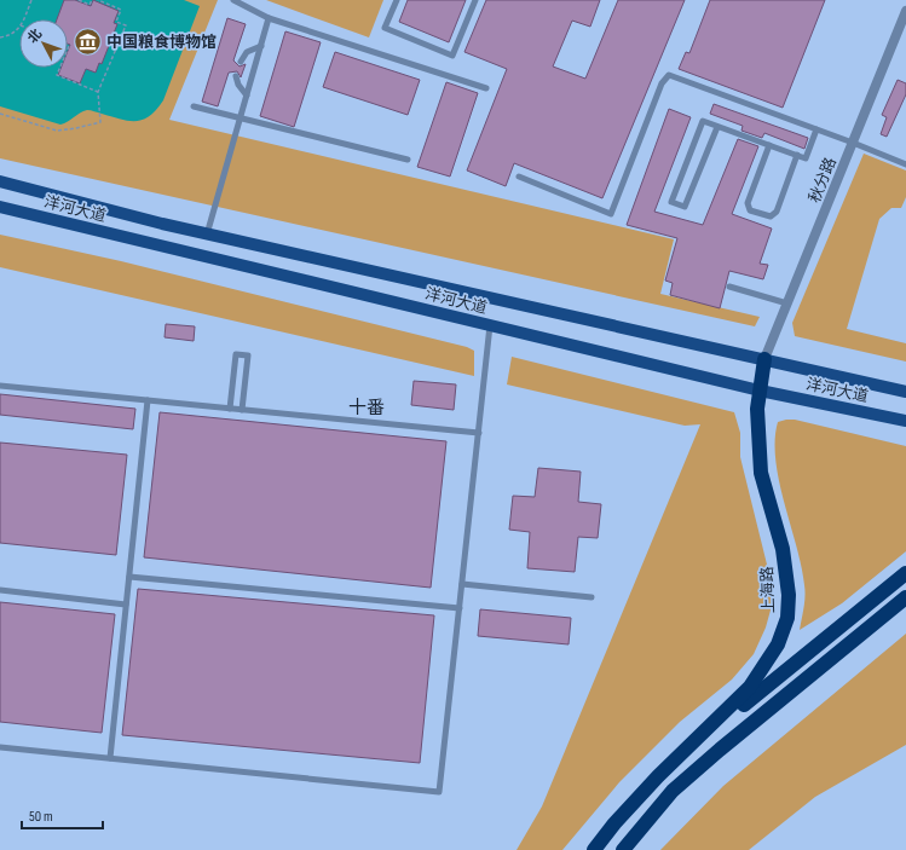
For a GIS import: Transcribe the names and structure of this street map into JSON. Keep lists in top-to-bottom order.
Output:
{
  "streets": {
    "highway": ["上海路"],
    "main road": ["洋河大道"],
    "street": ["秋分路"]
  },
  "crossings": [
    ["秋分路", "洋河大道"],
    ["秋分路", "上海路"],
    ["洋河大道", "上海路"]
  ],
  "districts": ["十番"],
  "places": {
    "museum": ["中国粮食博物馆"]
  },
  "scale_bar": "50 m",
  "north": "top left"
}
